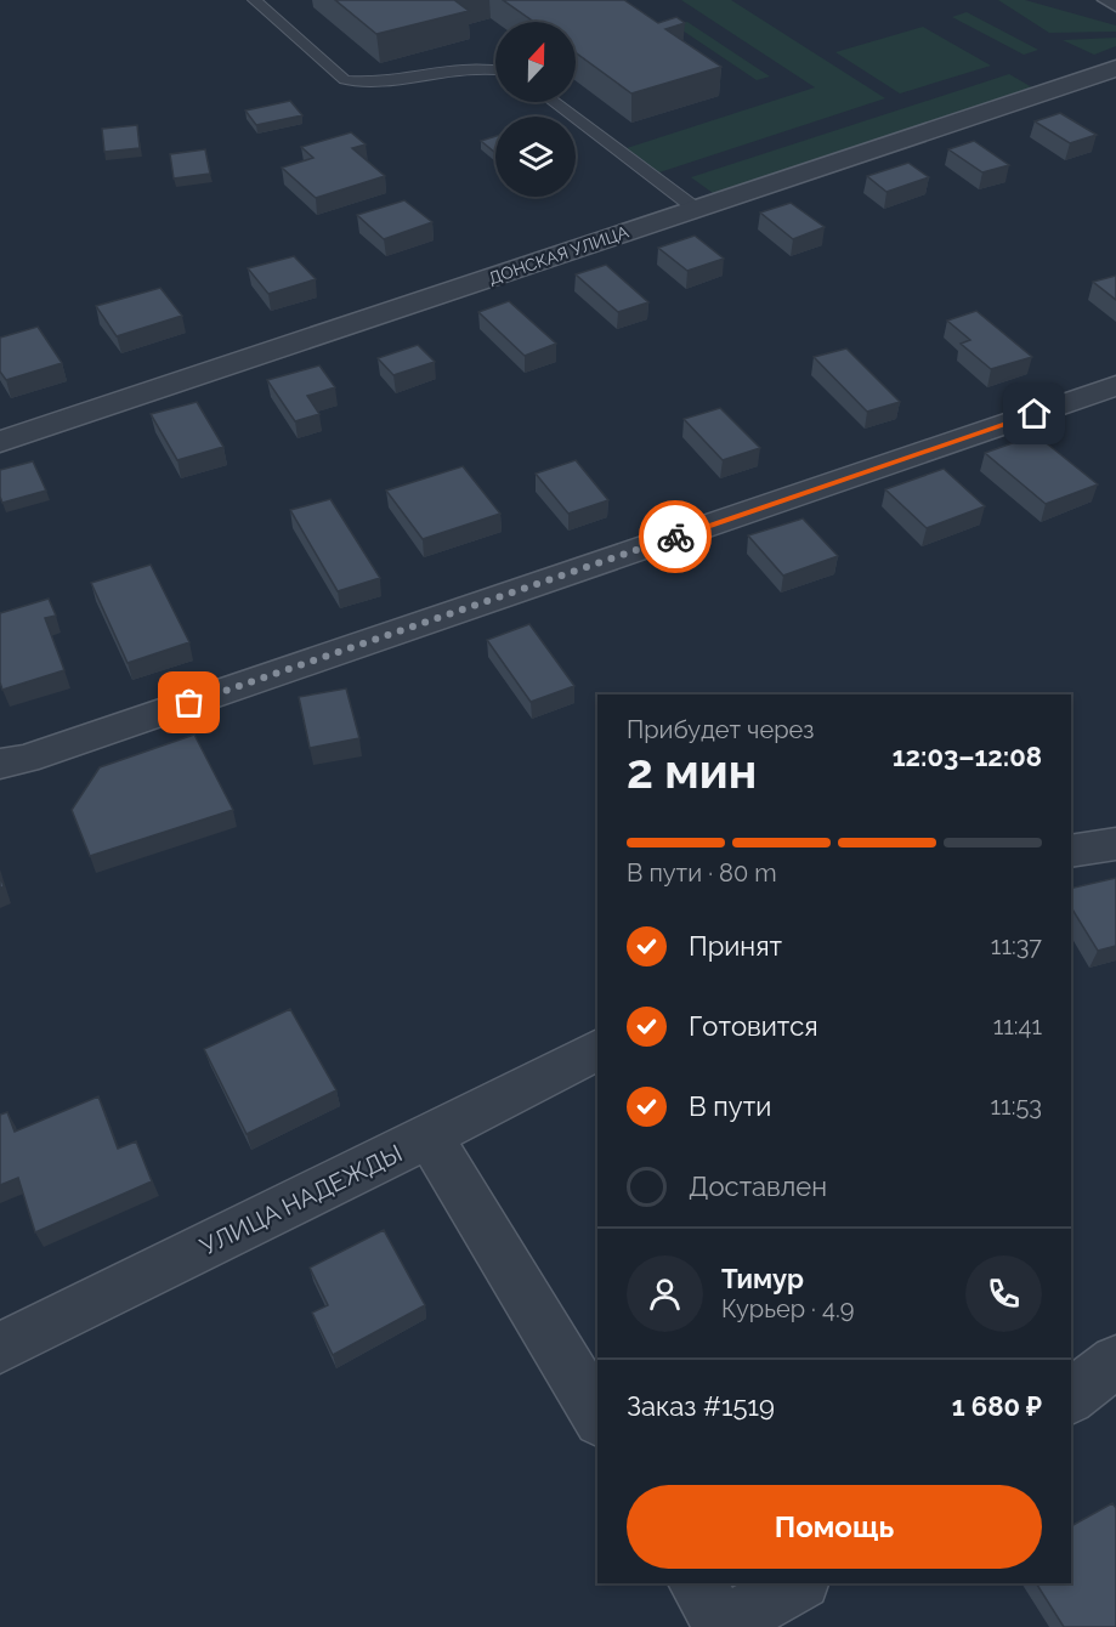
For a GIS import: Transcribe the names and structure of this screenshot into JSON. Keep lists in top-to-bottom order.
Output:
{
  "streets": {
    "street": ["ДОНСКАЯ УЛИЦА", "УЛИЦА НАДЕЖДЫ"]
  },
  "north": "top",
  "page": {
    "heading": ["2 мин", "Прибудет через", "12:03–12:08"],
    "panel": [
      "Тимур",
      "Курьер · 4.9",
      "Заказ #1519",
      "1 680 ₽"
    ],
    "bar": "В пути · 80 m",
    "list": [
      ["Принят", "11:37"],
      ["Готовится", "11:41"],
      ["В пути", "11:53"],
      "Доставлен"
    ],
    "buttons": "Помощь"
  }
}
